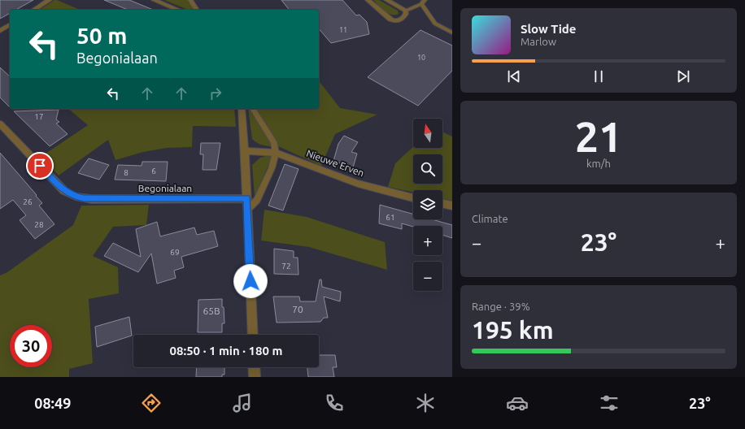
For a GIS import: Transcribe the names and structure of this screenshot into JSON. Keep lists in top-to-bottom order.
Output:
{
  "streets": {
    "street": ["Nieuwe Erven", "Begonialaan"]
  },
  "house_numbers": [
    "11",
    "10",
    "17",
    "6",
    "8",
    "26",
    "61",
    "28",
    "69",
    "72",
    "70",
    "65B"
  ],
  "north": "top",
  "page": {
    "turn": ["50 m", "Begonialaan"],
    "song": ["Slow Tide", "Marlow"],
    "tile": [
      ["21", "km/h"],
      "Climate",
      ["Range · 39%", "195 km"]
    ],
    "map_buttons": ["+", "−"],
    "heat": ["−", "23°", "+"],
    "limit": "30",
    "trip": "08:50 · 1 min · 180 m",
    "tabs": ["08:49", "23°"]
  }
}
